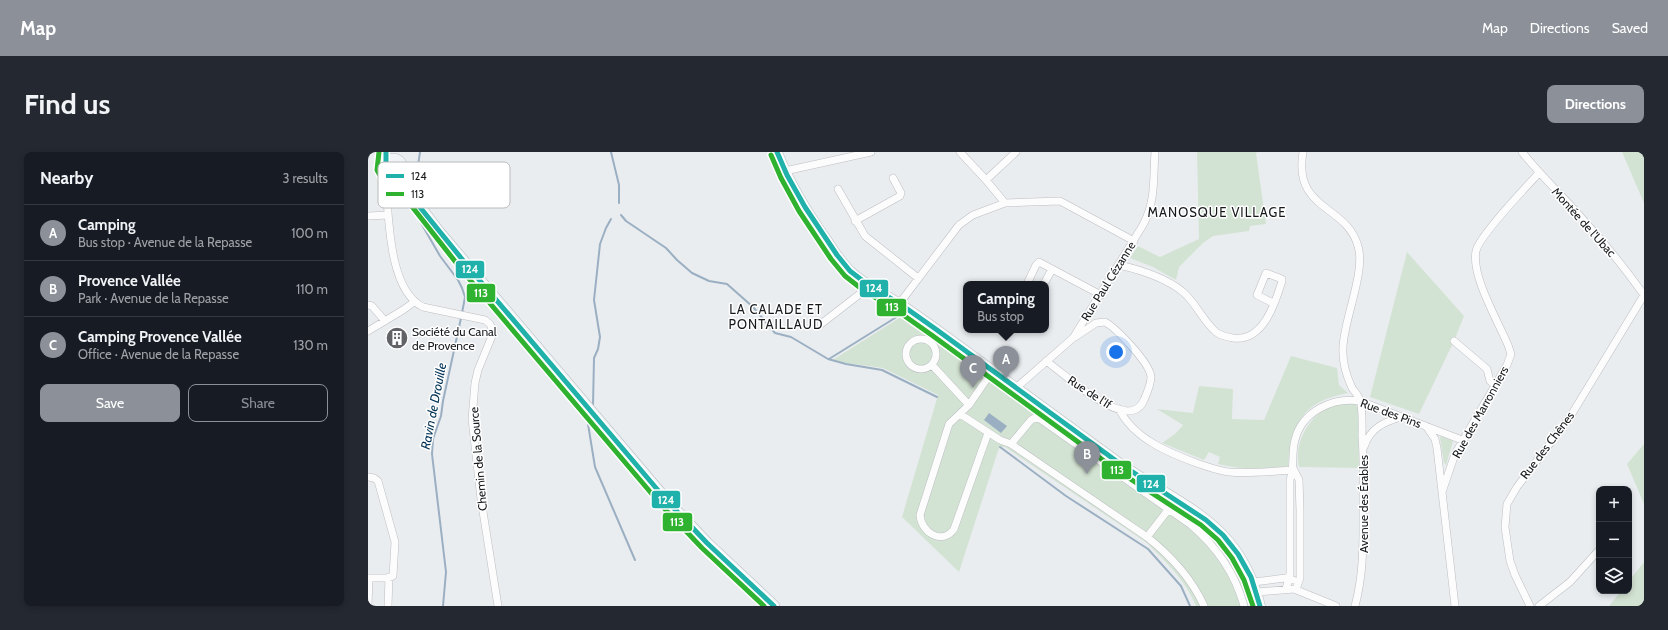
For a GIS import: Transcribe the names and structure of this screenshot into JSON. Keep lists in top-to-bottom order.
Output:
{
  "streets": {
    "street": [
      "Montée de l'Ubac",
      "Rue Paul Cézanne",
      "Rue de l'If",
      "Rue des Marronniers",
      "Rue des Pins",
      "Rue des Chênes",
      "Chemin de la Source",
      "Avenue des Érables"
    ]
  },
  "crossings": [
    ["Montée de l'Ubac", "Rue des Marronniers"],
    ["Montée de l'Ubac", "Rue des Chênes"],
    ["Rue Paul Cézanne", "Rue de l'If"],
    ["Rue des Marronniers", "Rue des Pins"],
    ["Rue des Pins", "Avenue des Érables"]
  ],
  "districts": ["MANOSQUE VILLAGE", "LA CALADE ET PONTAILLAUD"],
  "water": ["Ravin de Drouille"],
  "places": {
    "building": ["Société du Canal de Provence"]
  },
  "lines": ["transit line 124", "transit line 113"],
  "legend": ["124", "113"],
  "page": {
    "header": "Map",
    "nav": ["Map", "Directions", "Saved"],
    "buttons": [
      "Directions",
      ["Save", "Share"]
    ],
    "title": "Find us",
    "heading": ["Nearby", "3 results"],
    "list": [
      {
        "mark": "A",
        "name": "Camping",
        "note": "Bus stop · Avenue de la Repasse",
        "value": "100 m"
      },
      {
        "mark": "B",
        "name": "Provence Vallée",
        "note": "Park · Avenue de la Repasse",
        "value": "110 m"
      },
      {
        "mark": "C",
        "name": "Camping Provence Vallée",
        "note": "Office · Avenue de la Repasse",
        "value": "130 m"
      }
    ],
    "popup": ["Camping", "Bus stop"],
    "pins": ["A", "C", "B"],
    "map_buttons": ["+", "−"]
  }
}
